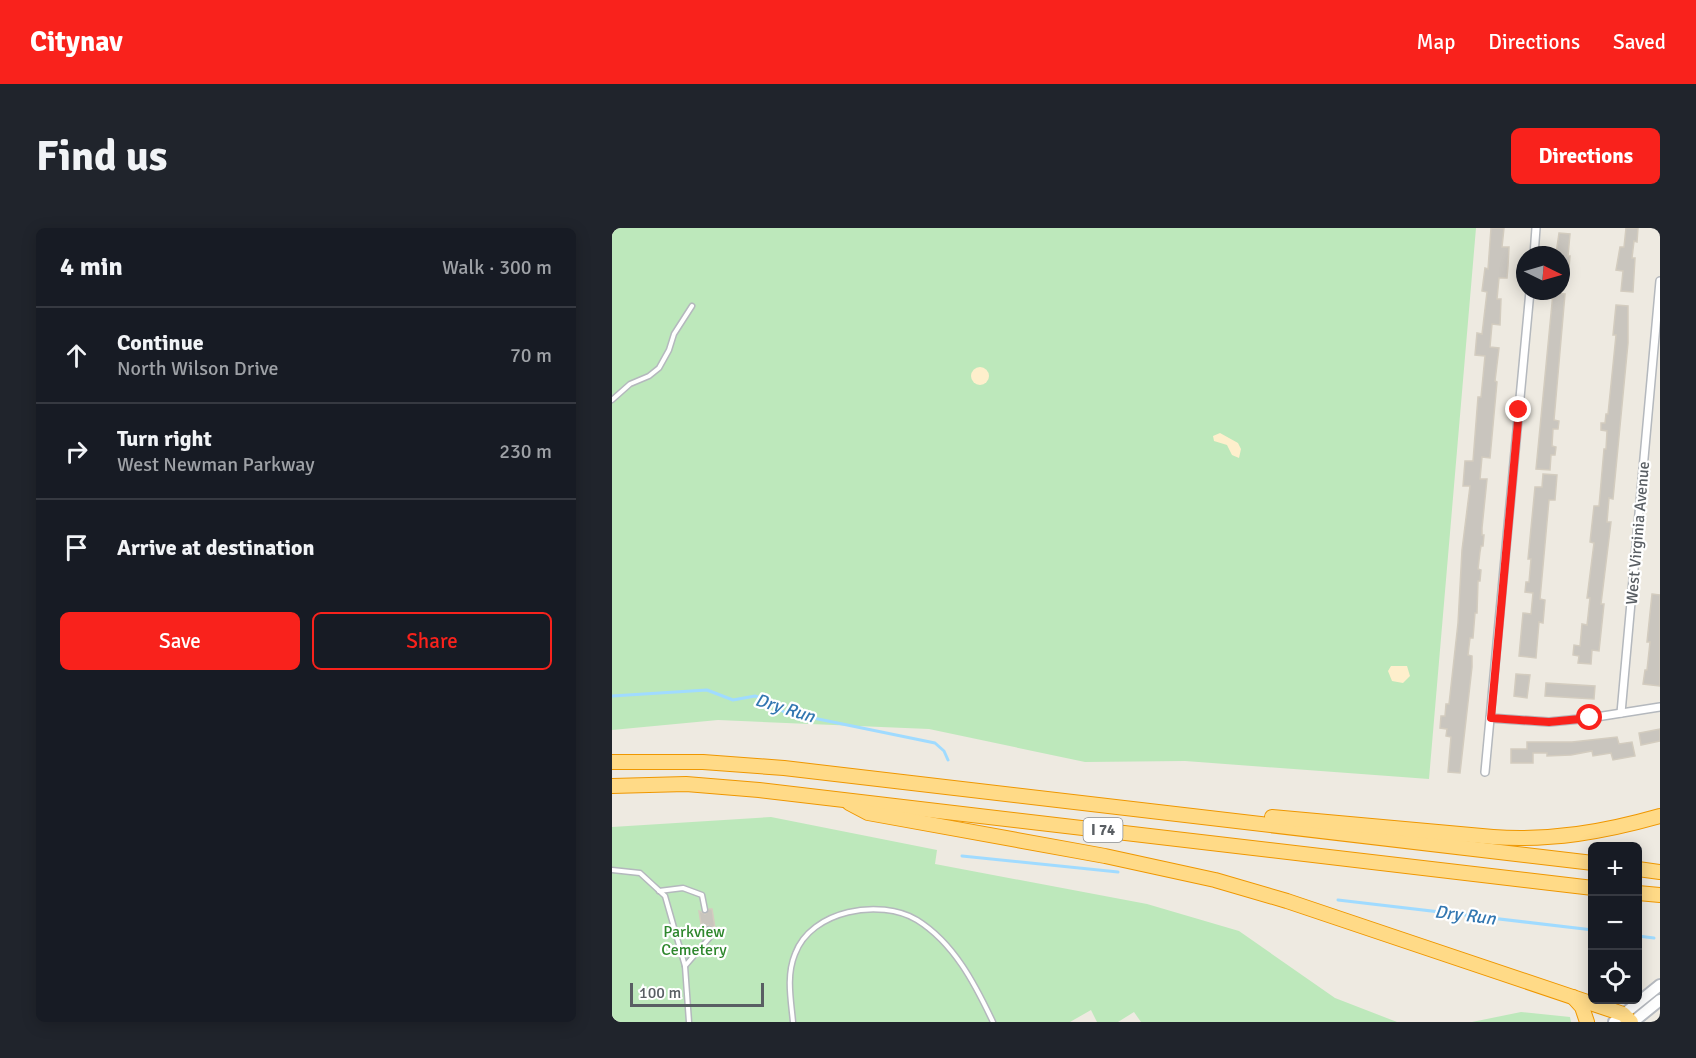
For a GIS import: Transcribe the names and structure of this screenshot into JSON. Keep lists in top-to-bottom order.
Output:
{
  "streets": {
    "highway": ["I 74"],
    "street": ["West Virginia Avenue"]
  },
  "water": ["Dry Run"],
  "parks": ["Parkview Cemetery"],
  "scale_bar": "100 m",
  "north": "right",
  "page": {
    "header": "Citynav",
    "nav": ["Map", "Directions", "Saved"],
    "buttons": [
      "Directions",
      ["Save", "Share"]
    ],
    "title": "Find us",
    "heading": ["4 min", "Walk · 300 m"],
    "list": [
      ["Continue", "North Wilson Drive", "70 m"],
      ["Turn right", "West Newman Parkway", "230 m"],
      "Arrive at destination"
    ],
    "map_buttons": ["+", "−"],
    "scale": "100 m"
  }
}
